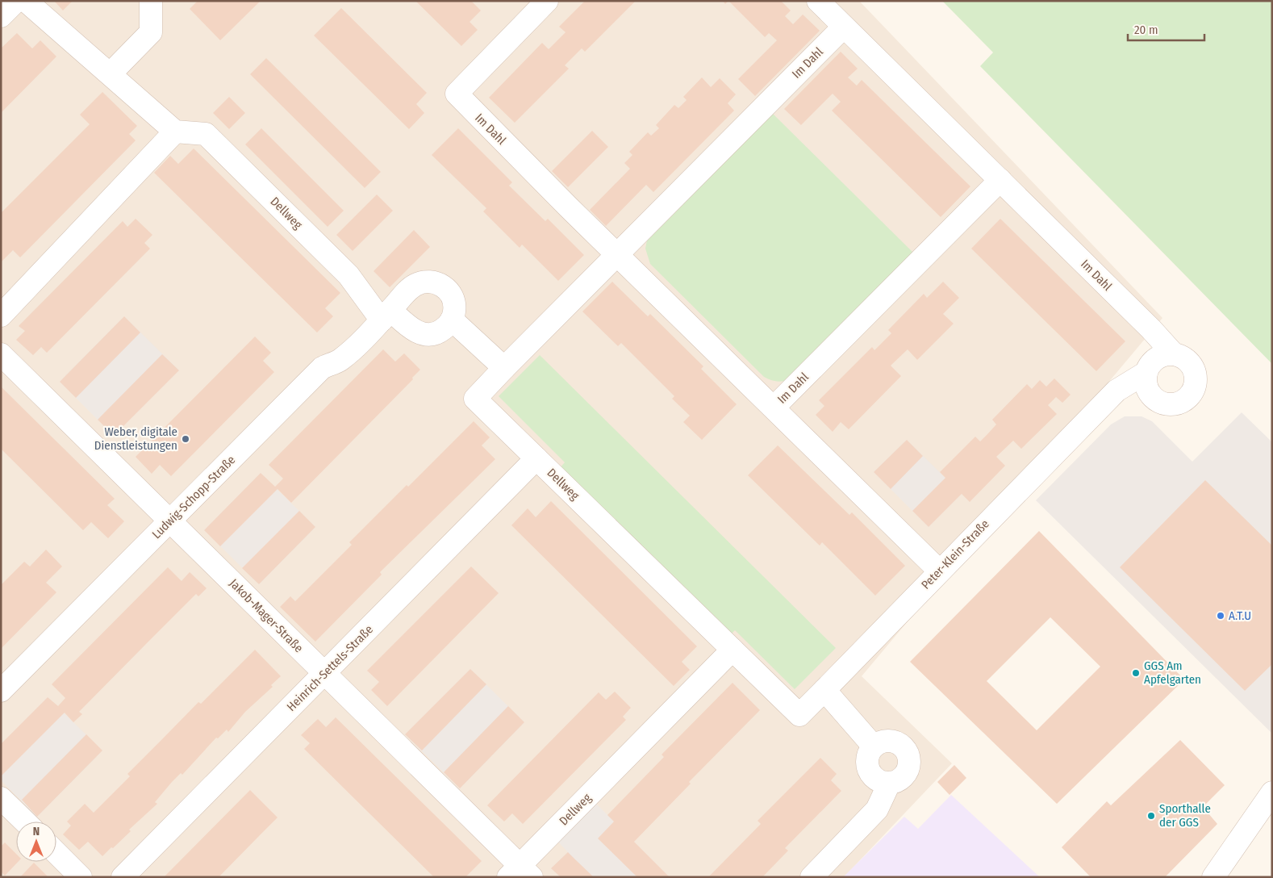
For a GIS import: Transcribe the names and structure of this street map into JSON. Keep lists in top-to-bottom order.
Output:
{
  "streets": {
    "street": [
      "Im Dahl",
      "Dellweg",
      "Ludwig-Schopp-Straße",
      "Peter-Klein-Straße",
      "Jakob-Mager-Straße",
      "Heinrich-Settels-Straße"
    ]
  },
  "crossings": [
    ["Im Dahl", "Dellweg"],
    ["Im Dahl", "Peter-Klein-Straße"],
    ["Dellweg", "Ludwig-Schopp-Straße"],
    ["Dellweg", "Peter-Klein-Straße"],
    ["Dellweg", "Jakob-Mager-Straße"],
    ["Dellweg", "Heinrich-Settels-Straße"],
    ["Ludwig-Schopp-Straße", "Jakob-Mager-Straße"],
    ["Jakob-Mager-Straße", "Heinrich-Settels-Straße"]
  ],
  "places": [
    "Weber, digitale Dienstleistungen",
    "A.T.U",
    "GGS Am Apfelgarten",
    "Sporthalle der GGS"
  ],
  "scale_bar": "20 m",
  "north": "top"
}
